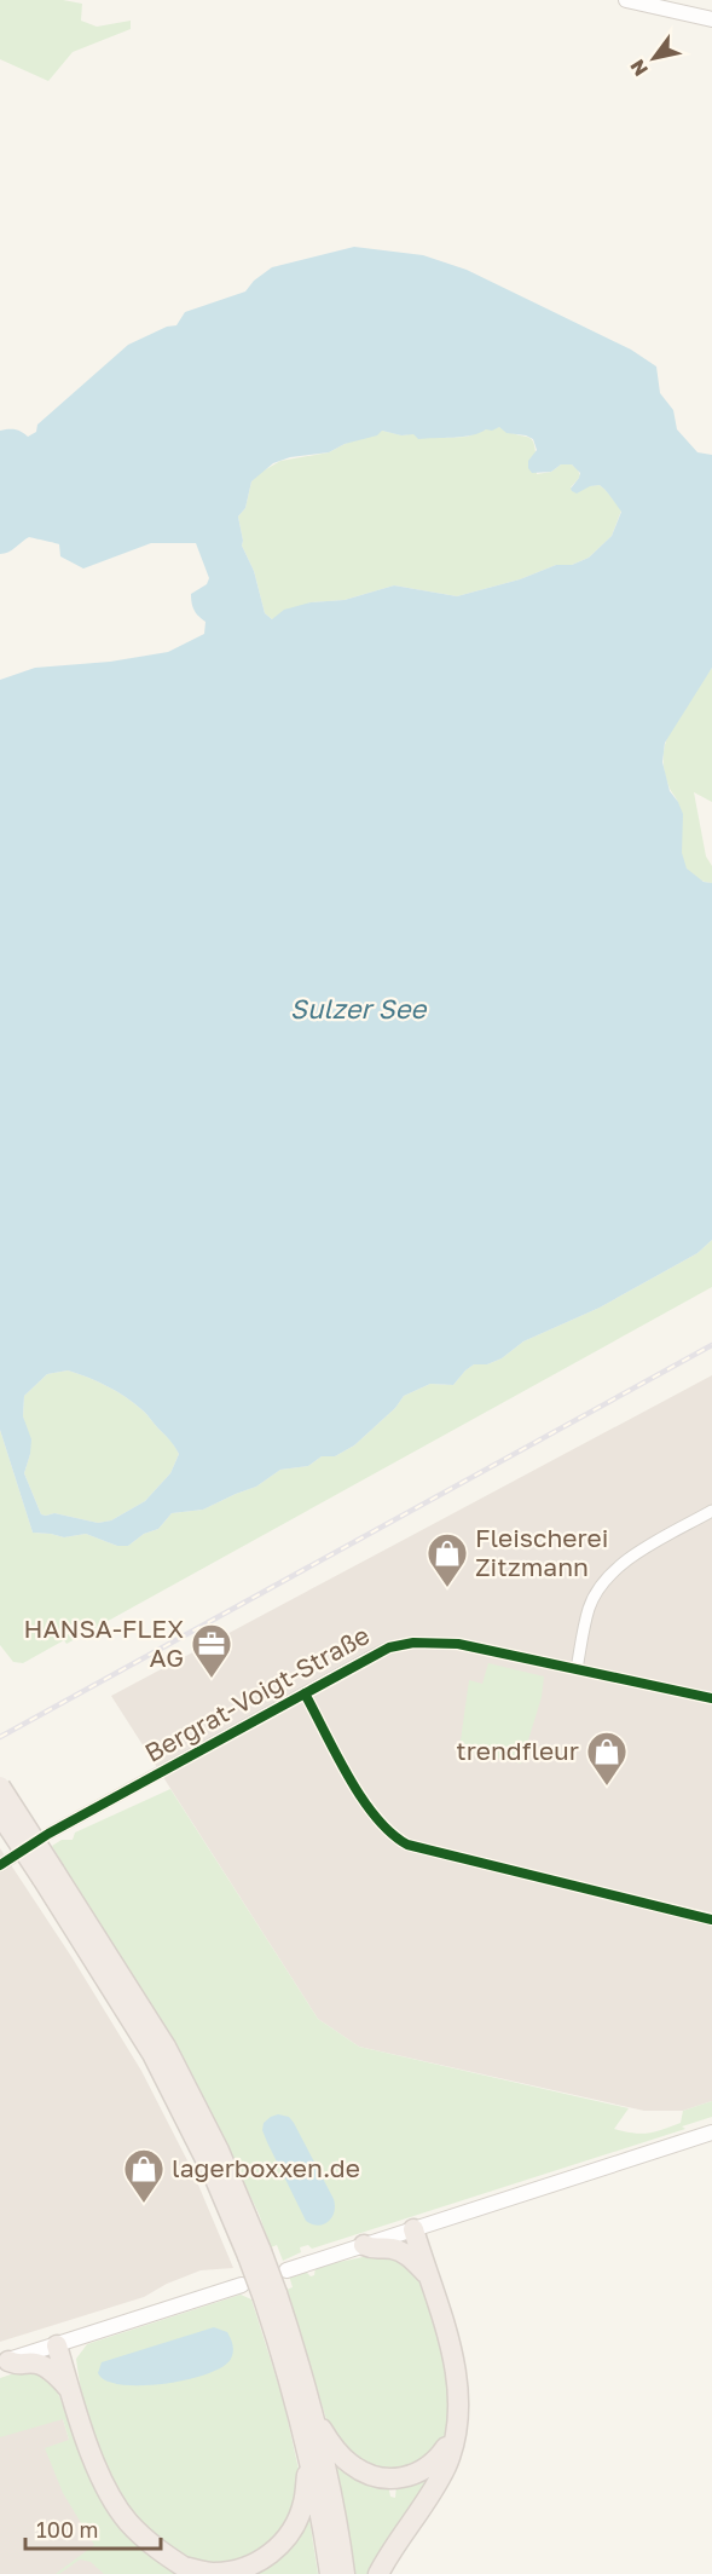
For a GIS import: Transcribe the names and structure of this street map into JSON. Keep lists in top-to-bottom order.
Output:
{
  "streets": {
    "street": ["Bergrat-Voigt-Straße"]
  },
  "water": ["Sulzer See"],
  "places": {
    "shop": ["Fleischerei Zitzmann", "trendfleur", "lagerboxxen.de"],
    "office": ["HANSA-FLEX AG"]
  },
  "scale_bar": "100 m",
  "north": "bottom left"
}
